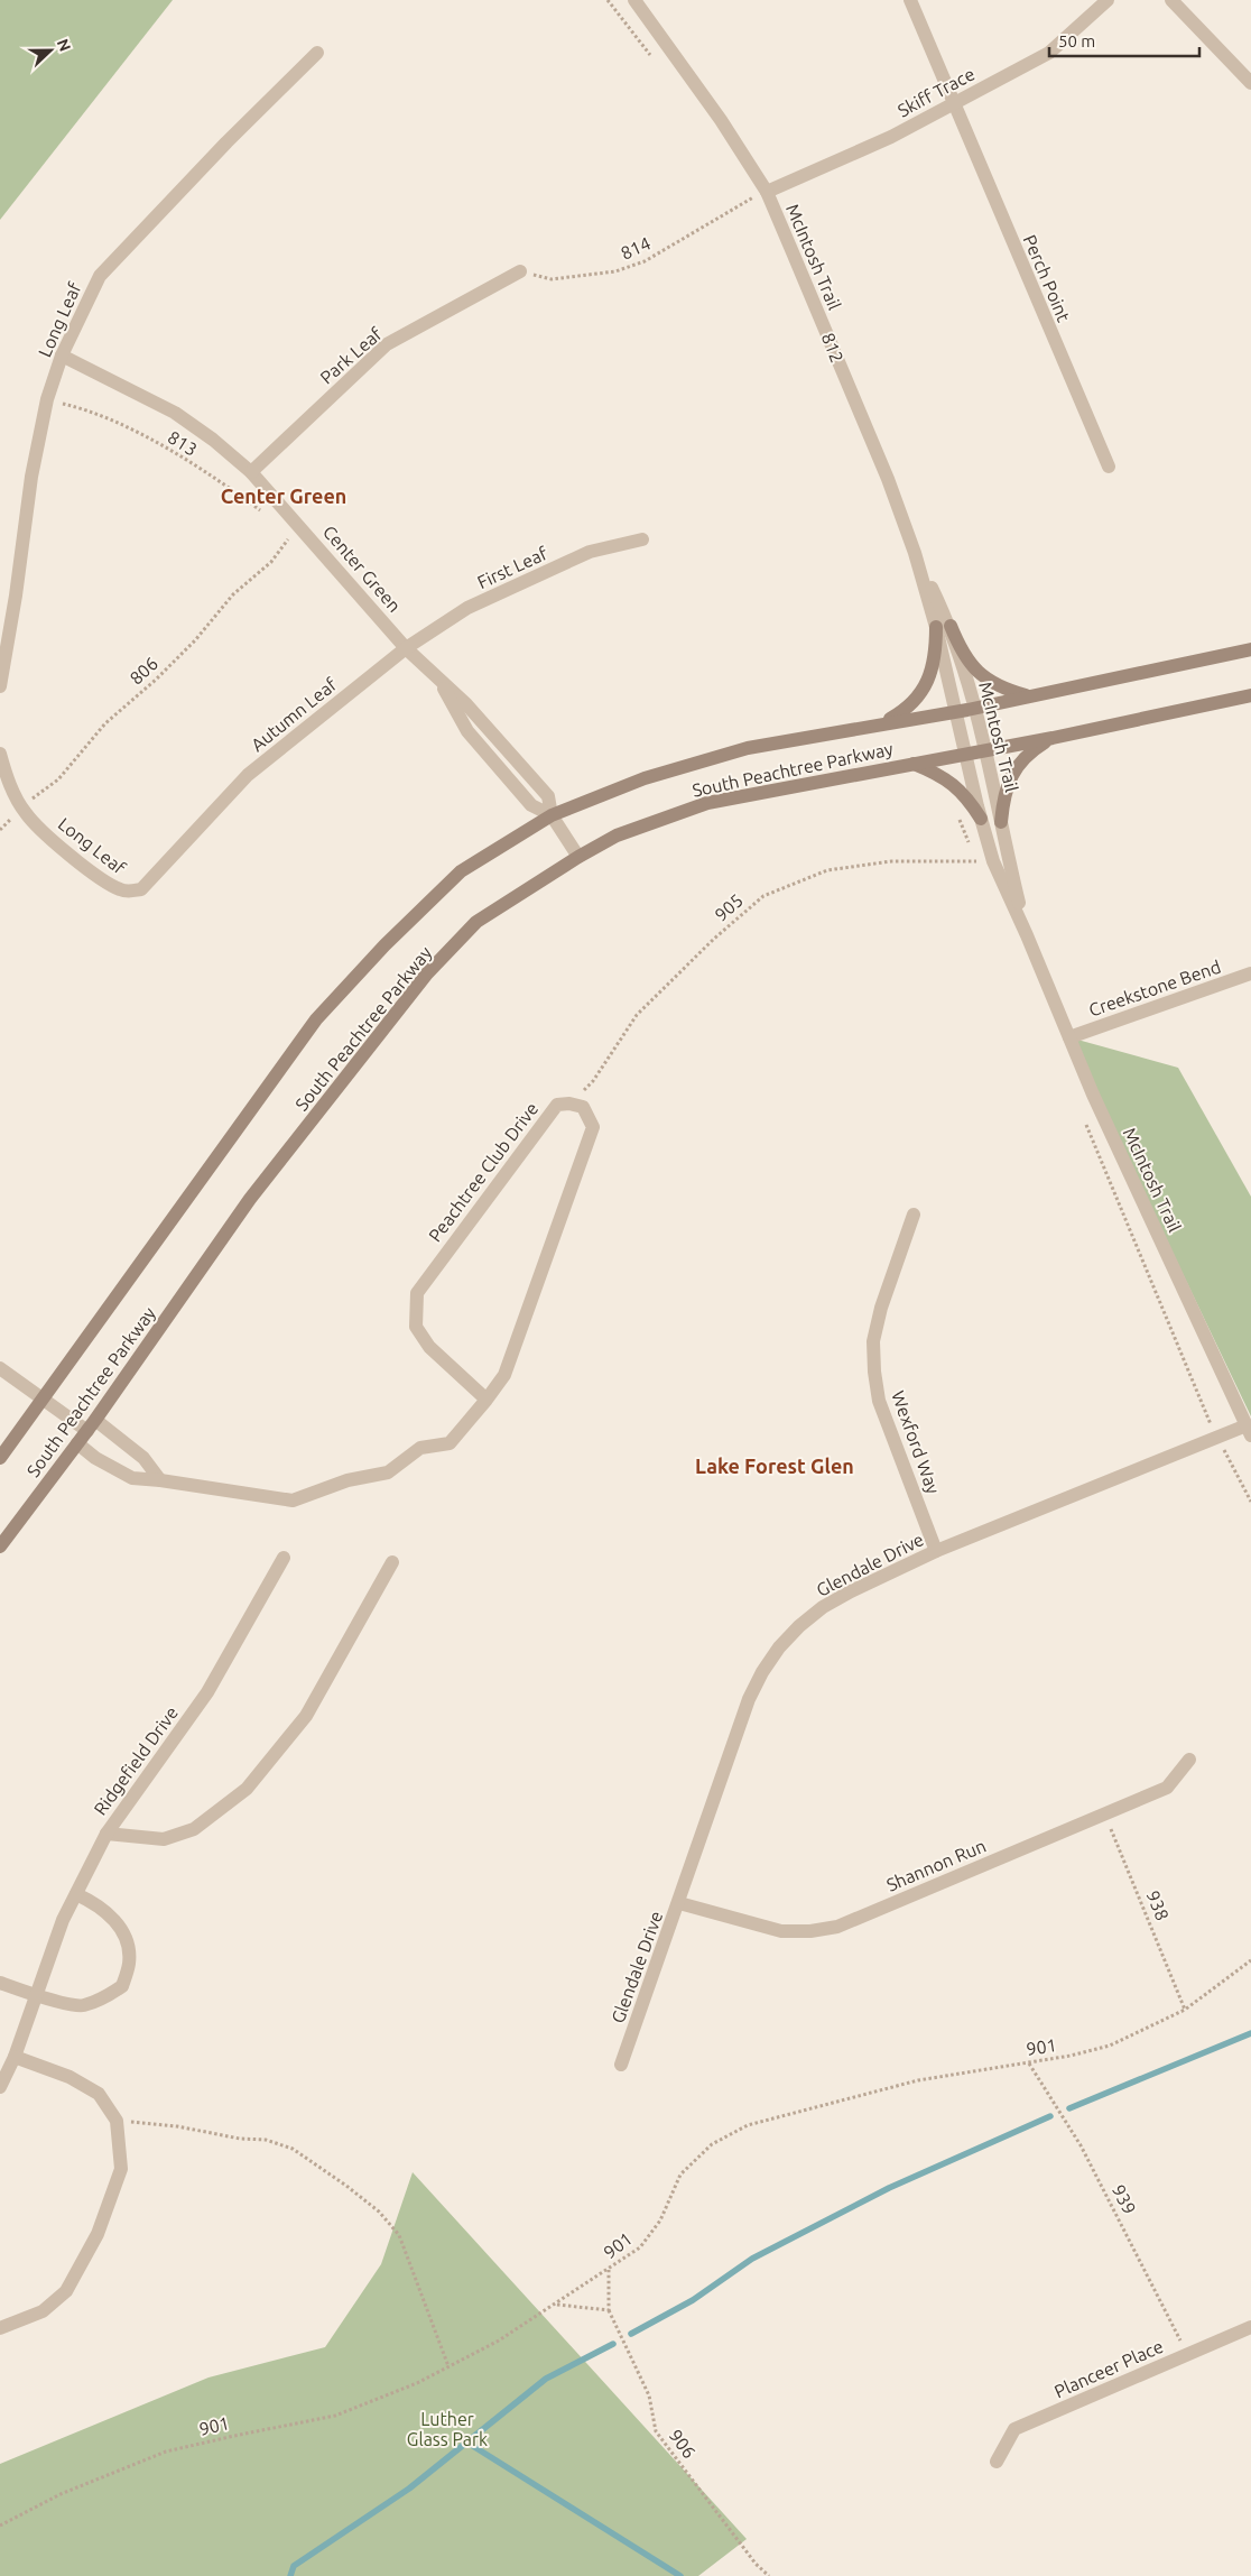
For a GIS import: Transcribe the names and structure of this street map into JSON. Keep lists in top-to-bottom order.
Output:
{
  "streets": {
    "main road": ["South Peachtree Parkway"],
    "street": [
      "Skiff Trace",
      "McIntosh Trail",
      "Perch Point",
      "Long Leaf",
      "Park Leaf",
      "First Leaf",
      "Center Green",
      "Autumn Leaf",
      "Creekstone Bend",
      "Peachtree Club Drive",
      "Wexford Way",
      "Glendale Drive",
      "Ridgefield Drive",
      "Shannon Run",
      "Planceer Place"
    ],
    "path": [
      "814",
      "813",
      "806",
      "905",
      "938",
      "901",
      "939",
      "906"
    ]
  },
  "crossings": [
    ["Skiff Trace", "McIntosh Trail"],
    ["Skiff Trace", "Perch Point"],
    ["814", "Park Leaf"],
    ["McIntosh Trail", "South Peachtree Parkway"],
    ["McIntosh Trail", "Creekstone Bend"],
    ["McIntosh Trail", "Glendale Drive"],
    ["Long Leaf", "813"],
    ["Long Leaf", "Center Green"],
    ["Long Leaf", "806"],
    ["Long Leaf", "Autumn Leaf"],
    ["Park Leaf", "Center Green"],
    ["First Leaf", "Center Green"],
    ["First Leaf", "Autumn Leaf"],
    ["Center Green", "806"],
    ["Center Green", "Autumn Leaf"],
    ["Center Green", "South Peachtree Parkway"],
    ["905", "Peachtree Club Drive"],
    ["Wexford Way", "Glendale Drive"],
    ["Glendale Drive", "Shannon Run"],
    ["Shannon Run", "938"],
    ["938", "901"],
    ["901", "939"],
    ["901", "906"],
    ["939", "Planceer Place"]
  ],
  "districts": ["Center Green", "Lake Forest Glen"],
  "parks": ["Luther Glass Park"],
  "scale_bar": "50 m",
  "north": "right"
}
